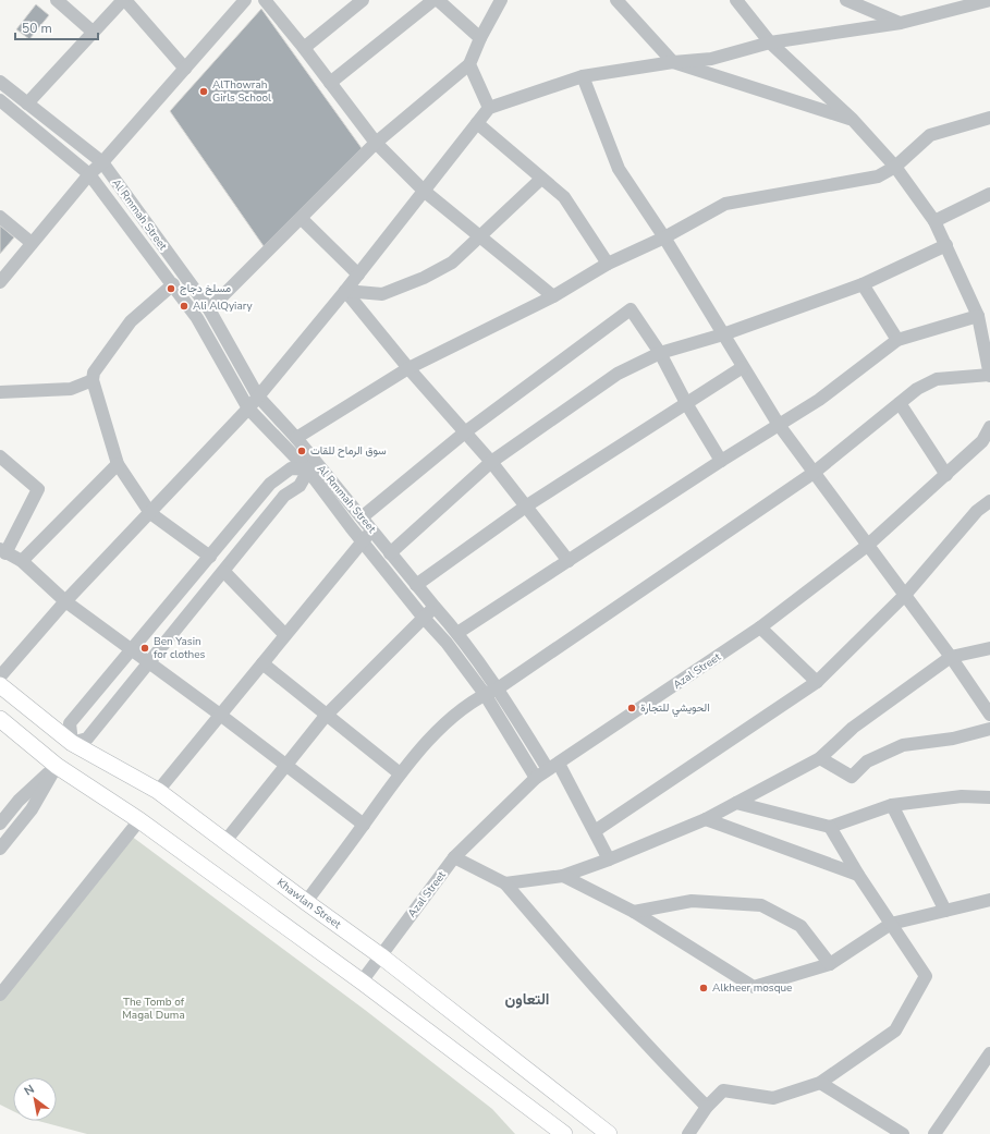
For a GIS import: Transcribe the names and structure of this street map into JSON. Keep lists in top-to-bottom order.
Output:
{
  "streets": {
    "main road": ["Khawlan Street"],
    "street": ["Al Rmmah Street", "Azal Street"]
  },
  "crossings": [
    ["Al Rmmah Street", "Azal Street"],
    ["Azal Street", "Khawlan Street"]
  ],
  "districts": ["التعاون"],
  "parks": ["The Tomb of Magal Duma"],
  "places": [
    "AlThowrah Girls School",
    "مسلخ دجاج",
    "Ali AlQyiary",
    "سوق الرماح للقات",
    "Ben Yasin for clothes",
    "الحويشي للتجارة",
    "Alkheer mosque"
  ],
  "scale_bar": "50 m",
  "north": "top left"
}
